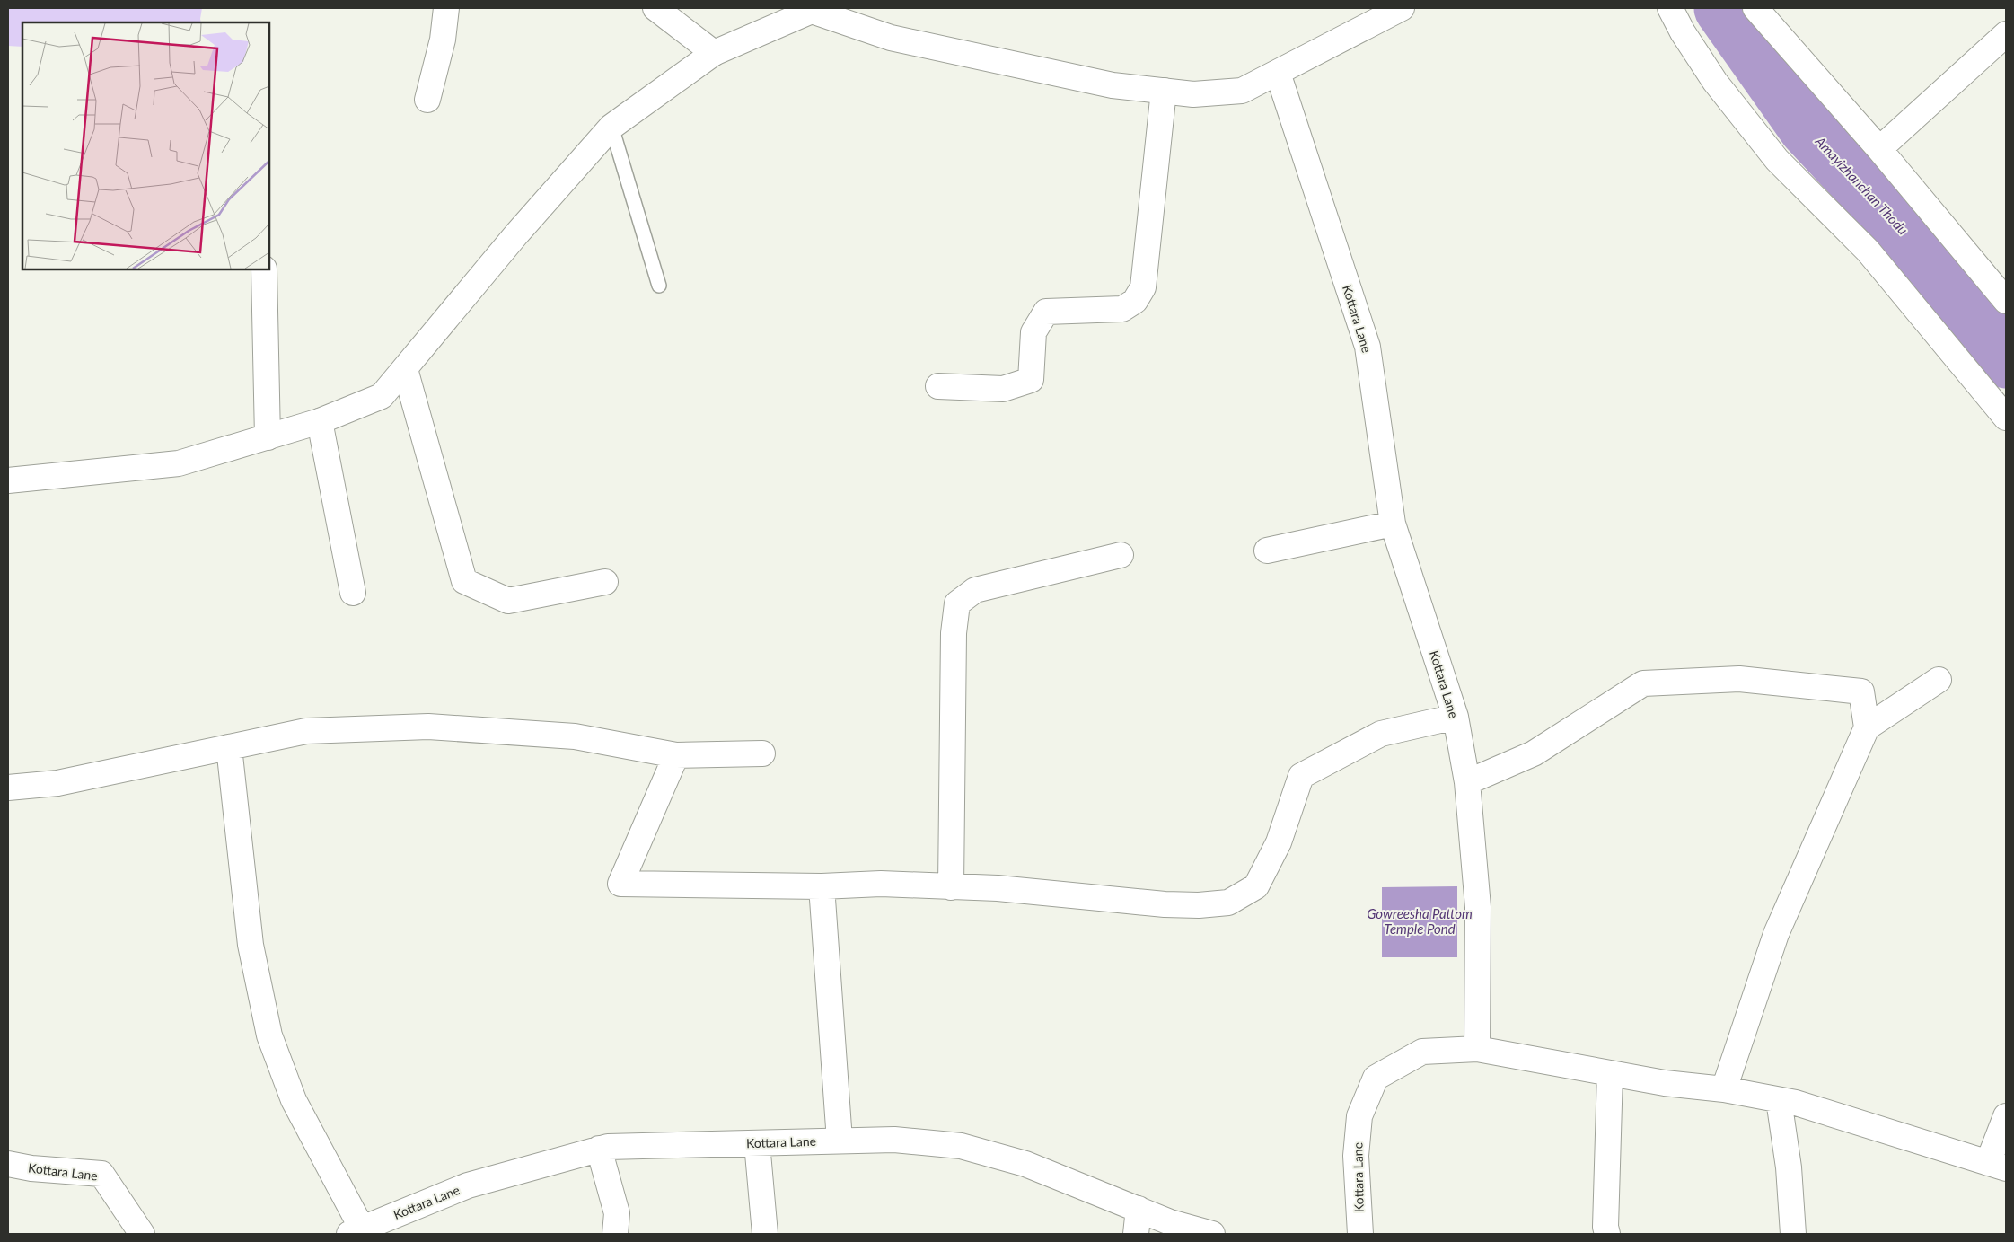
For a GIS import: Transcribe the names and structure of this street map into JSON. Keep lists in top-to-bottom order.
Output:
{
  "streets": {
    "street": ["Kottara Lane"]
  },
  "water": ["Amayizhanchan Thodu", "Gowreesha Pattom Temple Pond"]
}
